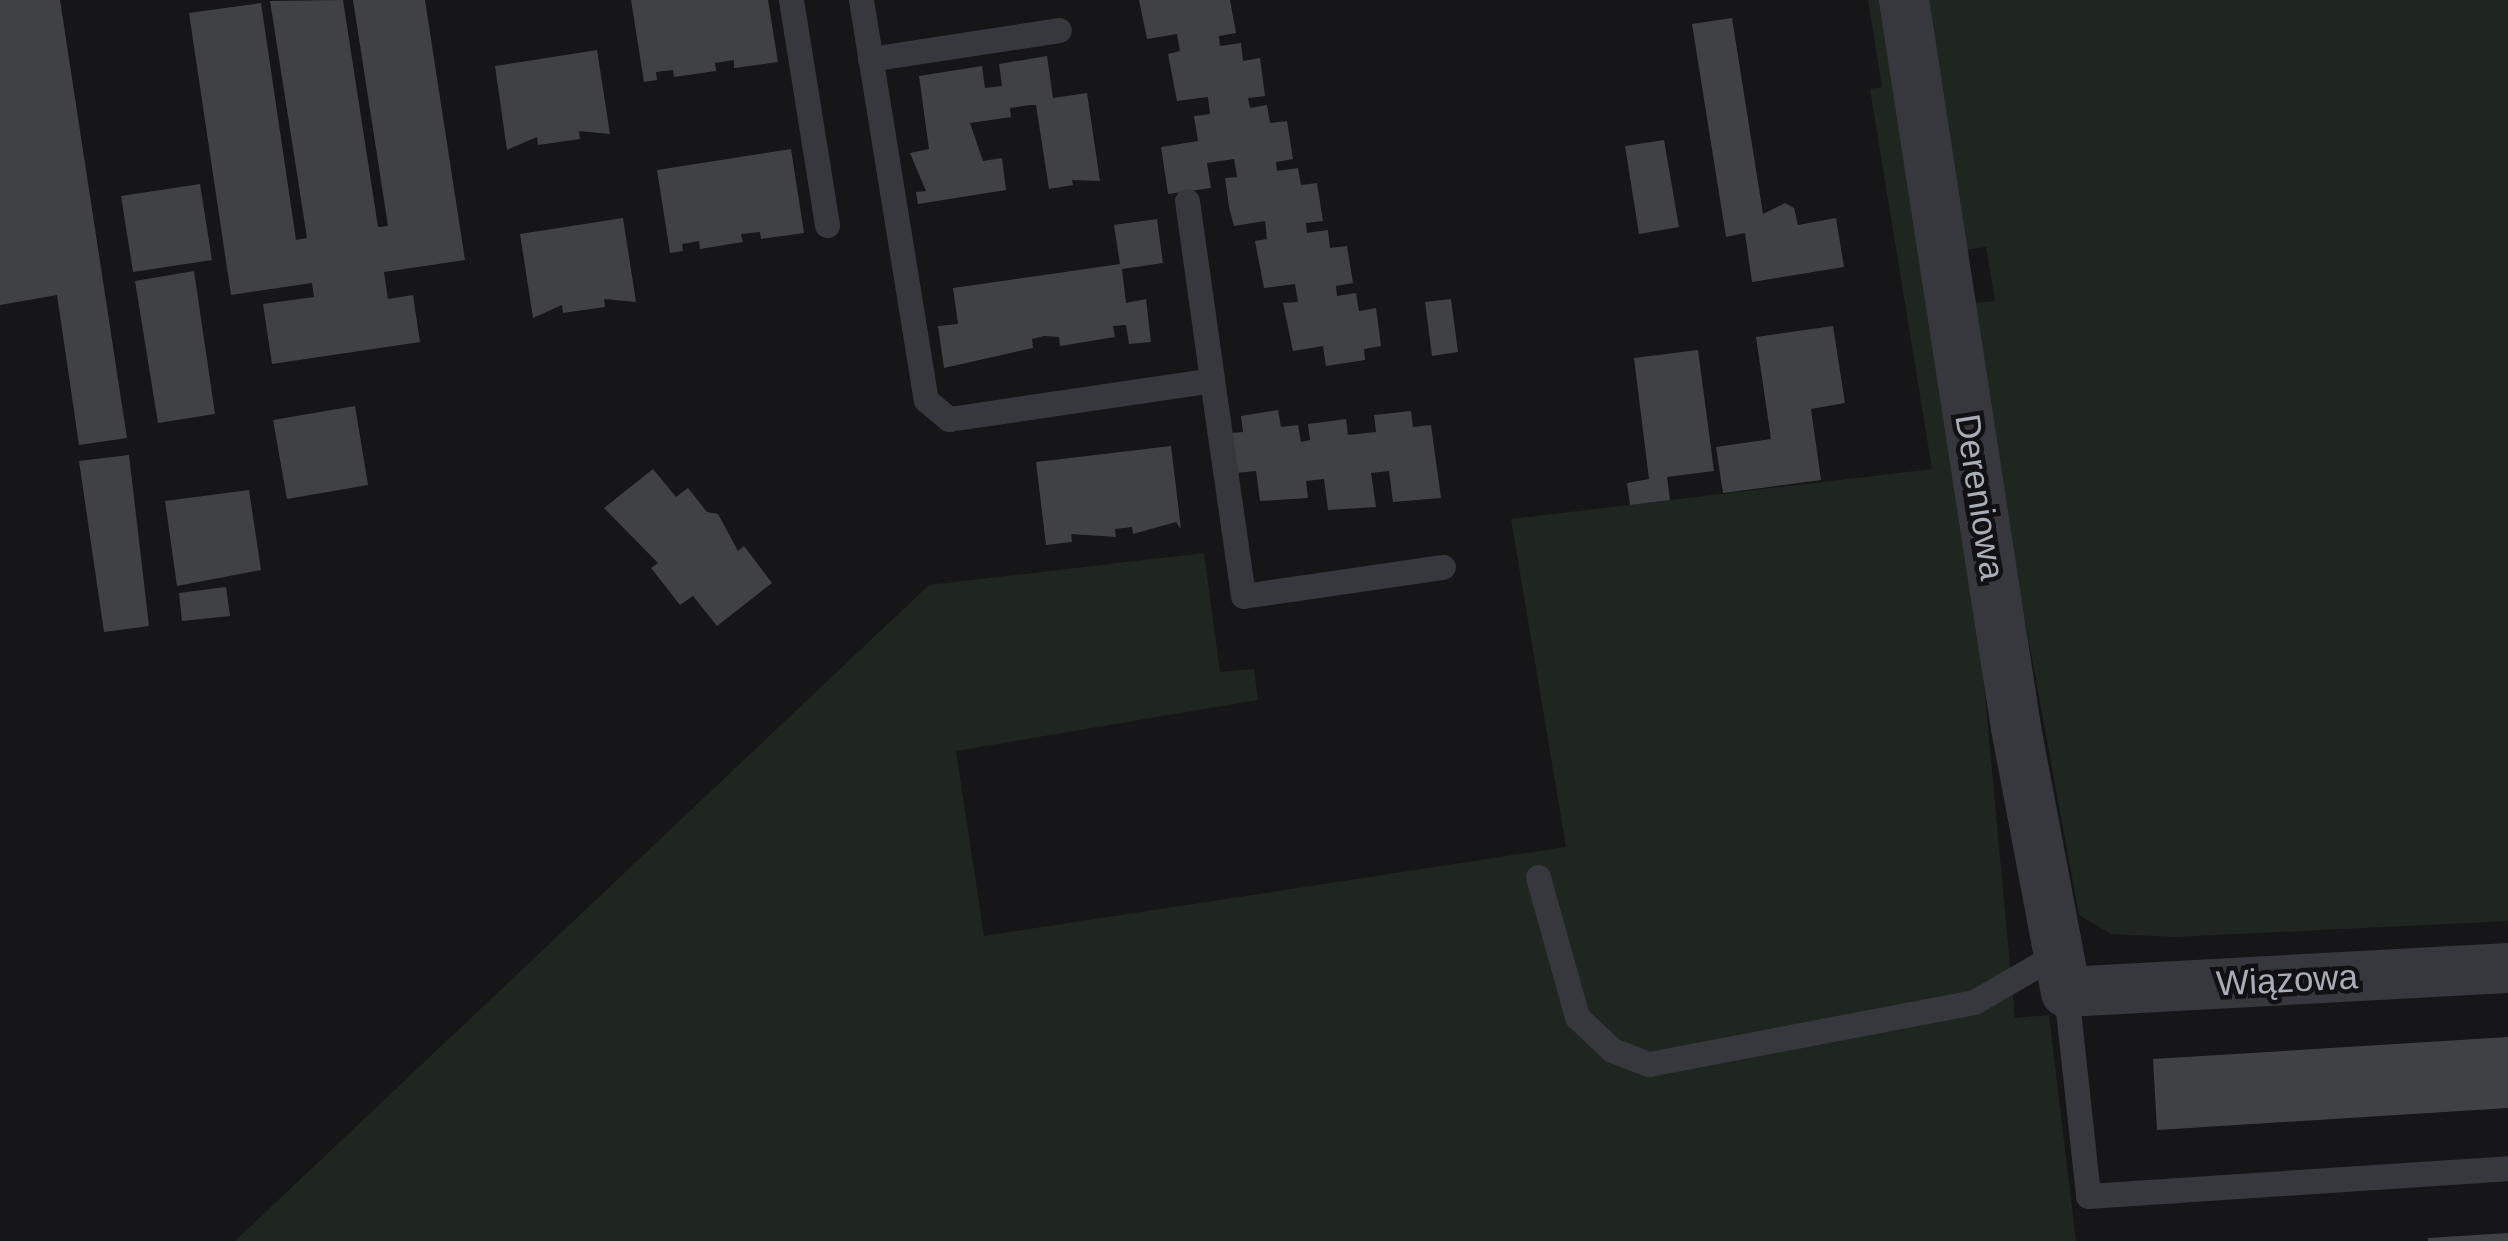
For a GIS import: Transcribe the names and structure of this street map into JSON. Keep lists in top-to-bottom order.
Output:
{
  "streets": {
    "street": ["Dereniowa", "Wiązowa"]
  },
  "crossings": [
    ["Dereniowa", "Wiązowa"]
  ]
}
